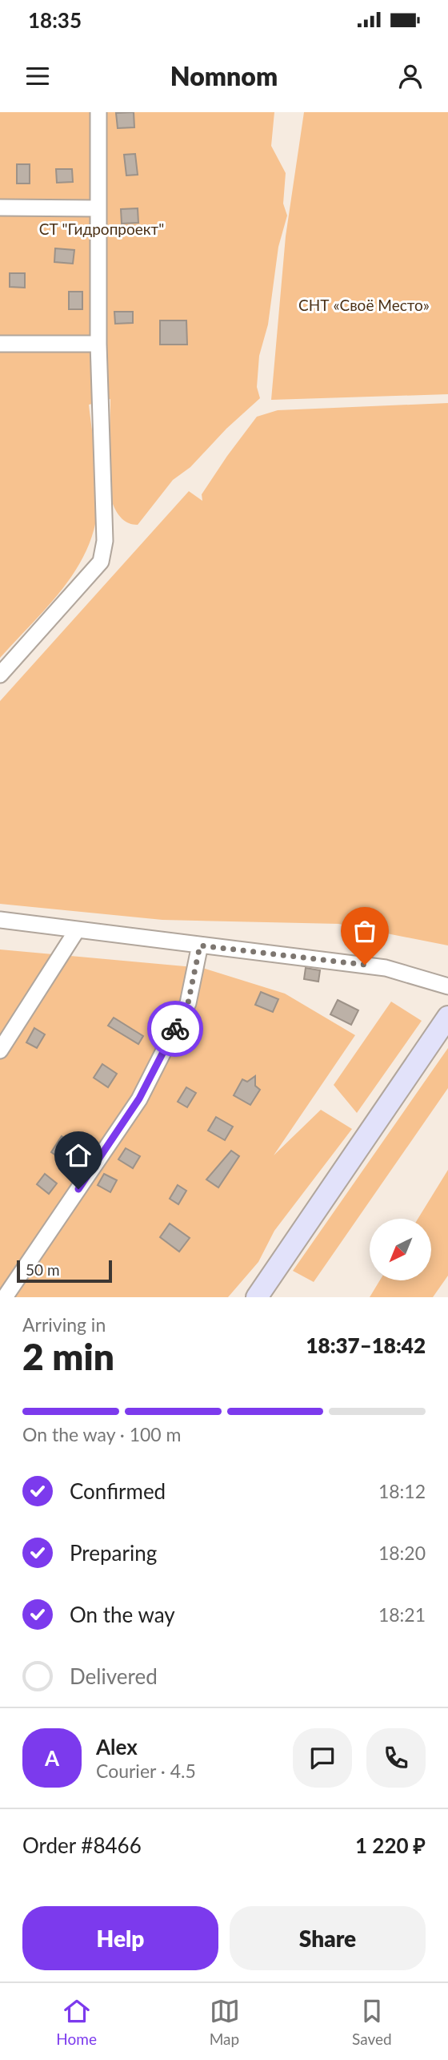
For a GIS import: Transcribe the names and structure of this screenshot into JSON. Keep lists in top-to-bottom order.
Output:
{
  "parks": ["СТ \"Гидропроект\"", "СНТ «Своё Место»"],
  "scale_bar": "50 m",
  "north": "bottom left",
  "page": {
    "status": "18:35",
    "header": "Nomnom",
    "scale": "50 m",
    "heading": ["2 min", "Arriving in", "18:37–18:42"],
    "panel": [
      "Alex",
      "Courier · 4.5",
      "Order #8466",
      "1 220 ₽"
    ],
    "bar": "On the way · 100 m",
    "list": [
      ["Confirmed", "18:12"],
      ["Preparing", "18:20"],
      ["On the way", "18:21"],
      "Delivered"
    ],
    "round": "A",
    "buttons": ["Help", "Share"],
    "tabs": ["Home", "Map", "Saved"]
  }
}
